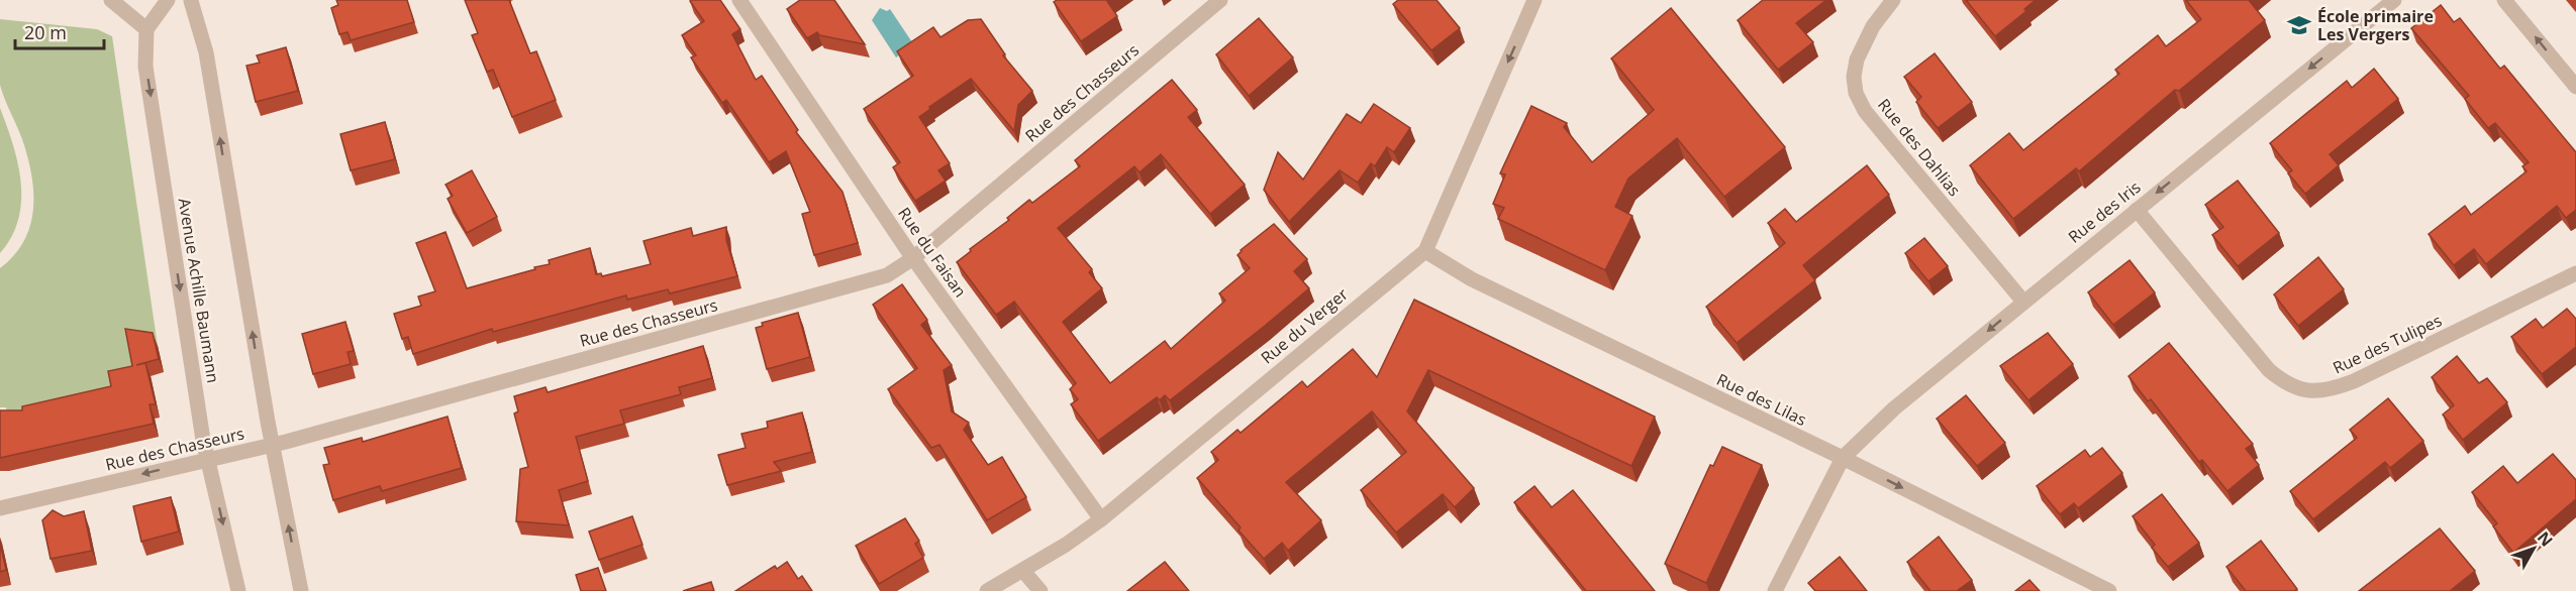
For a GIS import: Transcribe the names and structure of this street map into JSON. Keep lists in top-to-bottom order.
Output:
{
  "streets": {
    "street": [
      "Rue des Chasseurs",
      "Rue des Dahlias",
      "Rue des Iris",
      "Rue du Faisan",
      "Avenue Achille Baumann",
      "Rue du Verger",
      "Rue des Tulipes",
      "Rue des Lilas"
    ]
  },
  "crossings": [
    ["Rue des Chasseurs", "Rue du Faisan"],
    ["Rue des Chasseurs", "Avenue Achille Baumann"],
    ["Rue des Dahlias", "Rue des Iris"],
    ["Rue des Iris", "Rue des Tulipes"],
    ["Rue des Iris", "Rue des Lilas"],
    ["Rue du Faisan", "Rue du Verger"],
    ["Rue du Verger", "Rue des Lilas"]
  ],
  "one_way": ["Rue des Iris", "Rue des Lilas"],
  "places": {
    "school or university": ["École primaire Les Vergers"]
  },
  "scale_bar": "20 m",
  "north": "top right"
}
